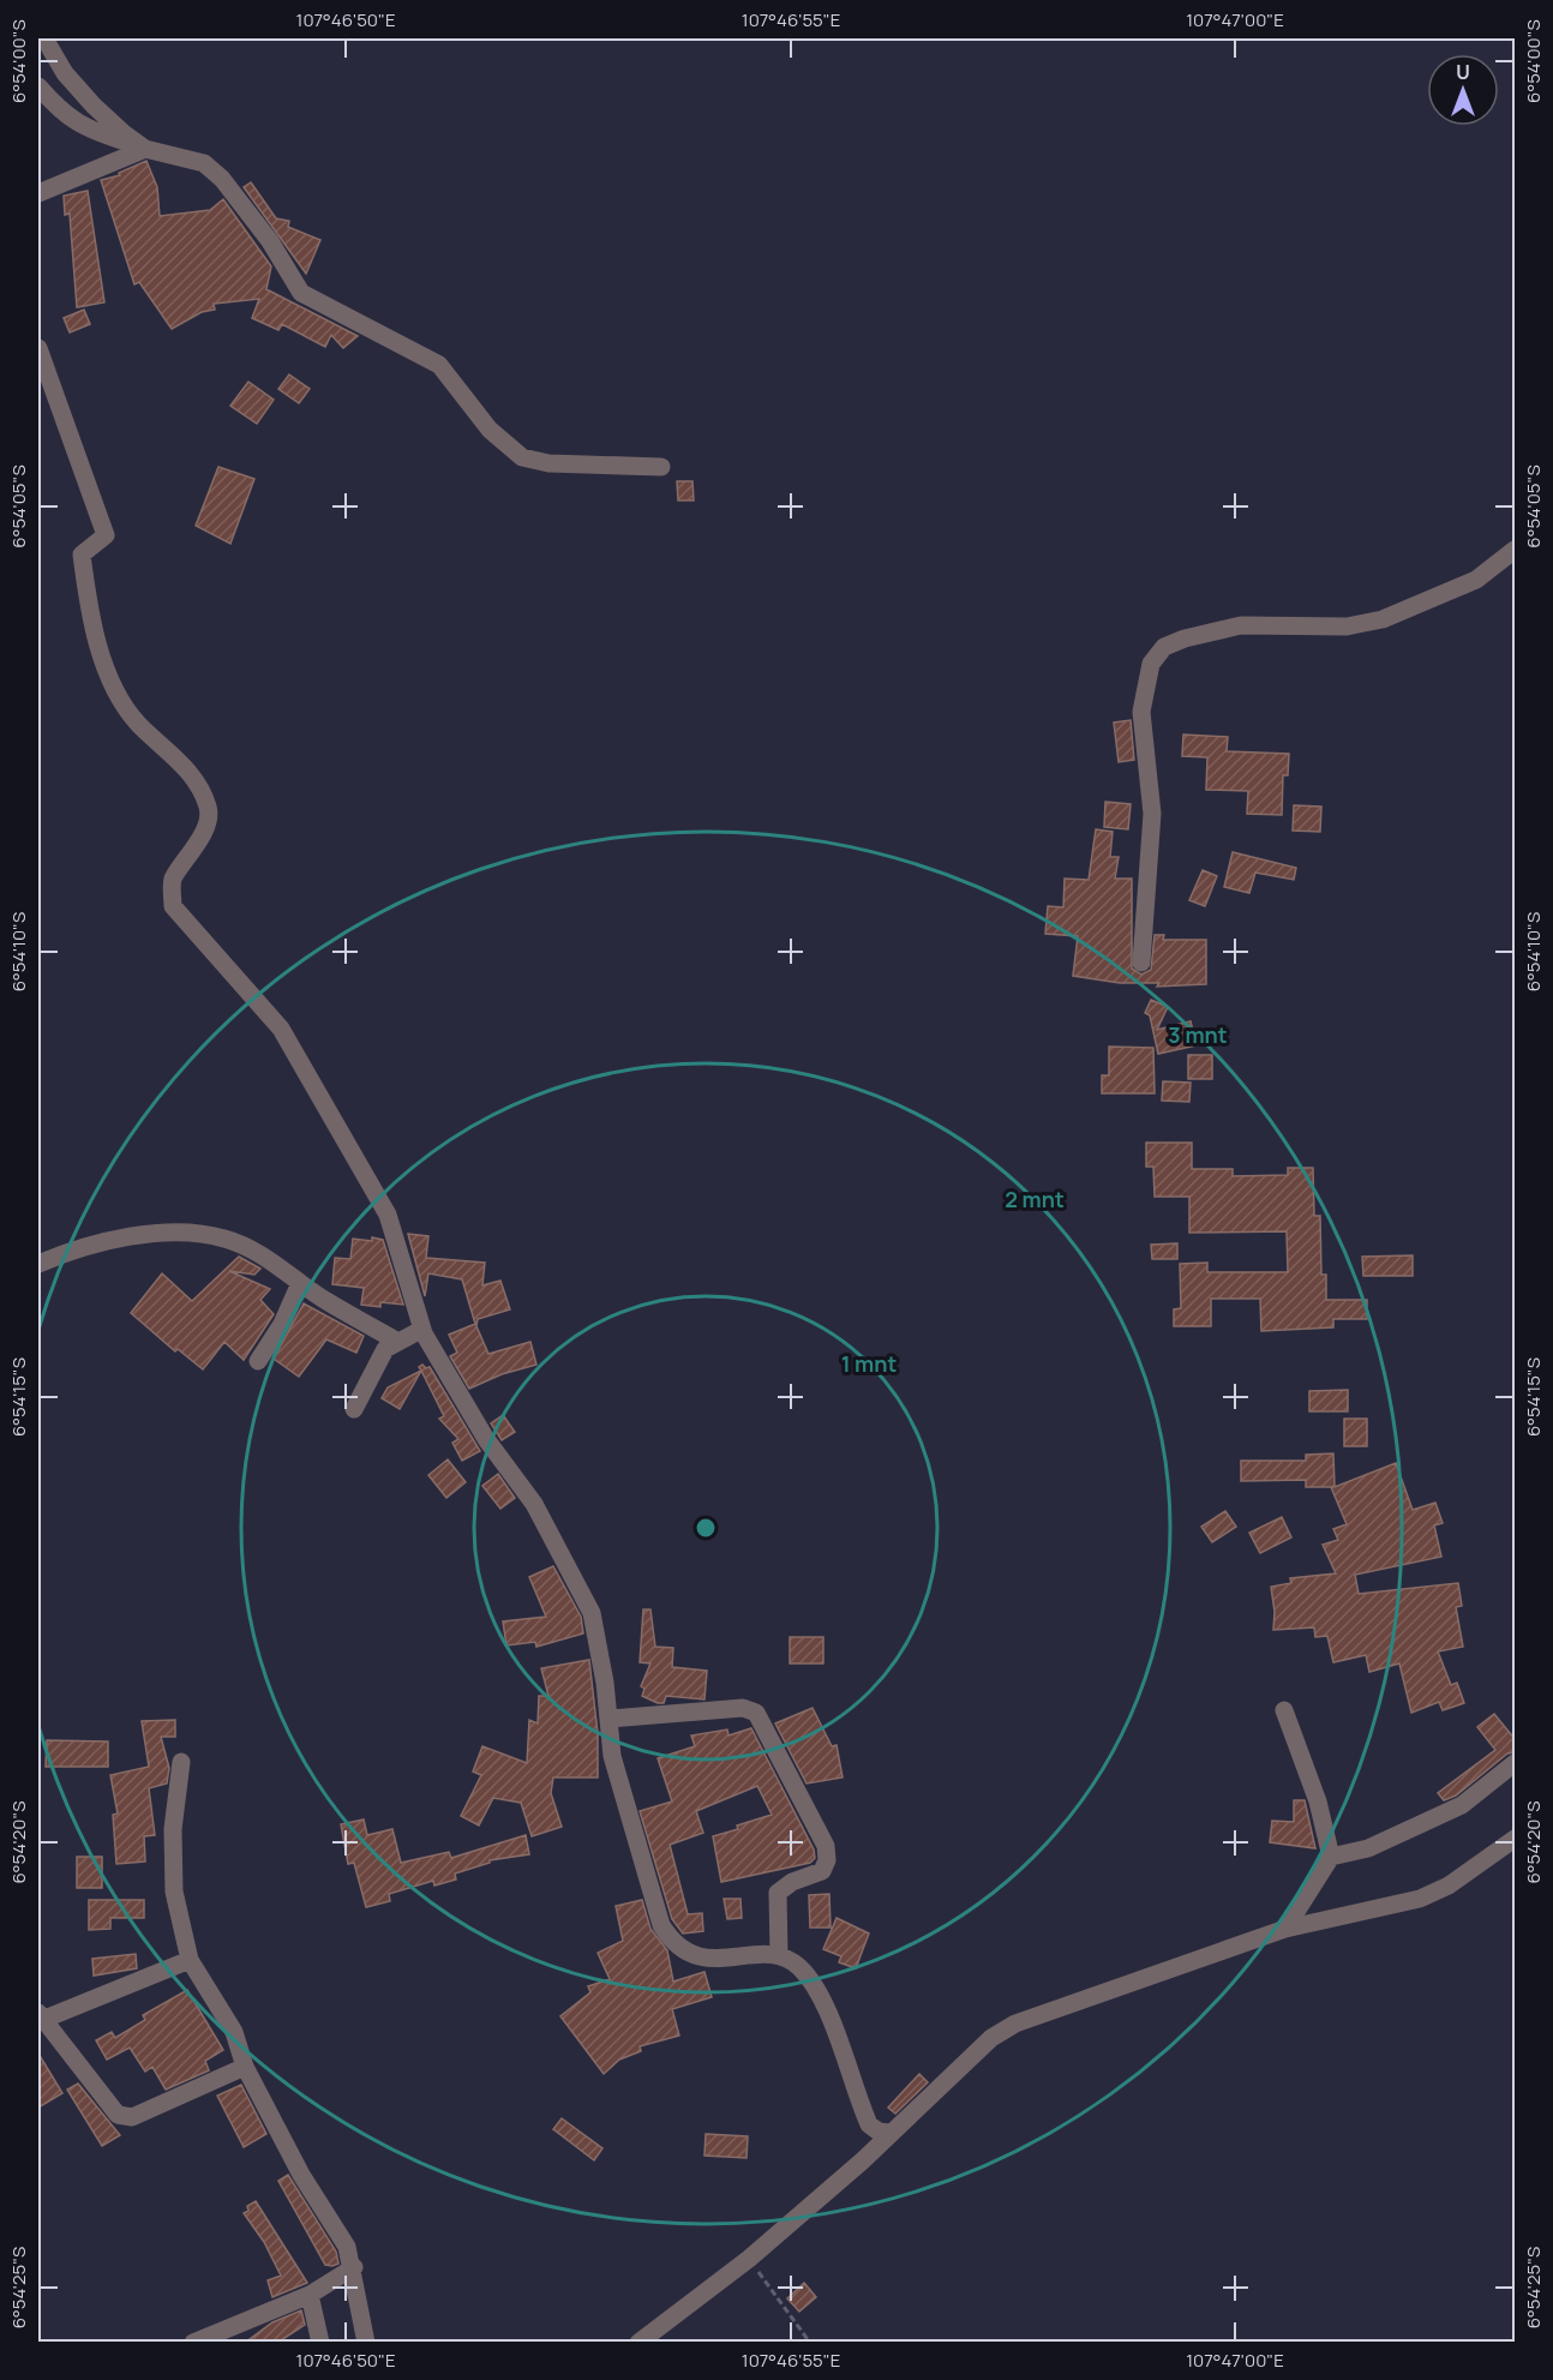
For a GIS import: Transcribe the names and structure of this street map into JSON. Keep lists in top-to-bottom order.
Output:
{
  "north": "top",
  "coordinates": [
    "107°46'50\"E",
    "107°46'55\"E",
    "107°47'00\"E",
    "6°54'00\"S",
    "6°54'05\"S",
    "6°54'10\"S",
    "6°54'15\"S",
    "6°54'20\"S",
    "6°54'25\"S"
  ],
  "rings": ["3 mnt", "2 mnt", "1 mnt"]
}
